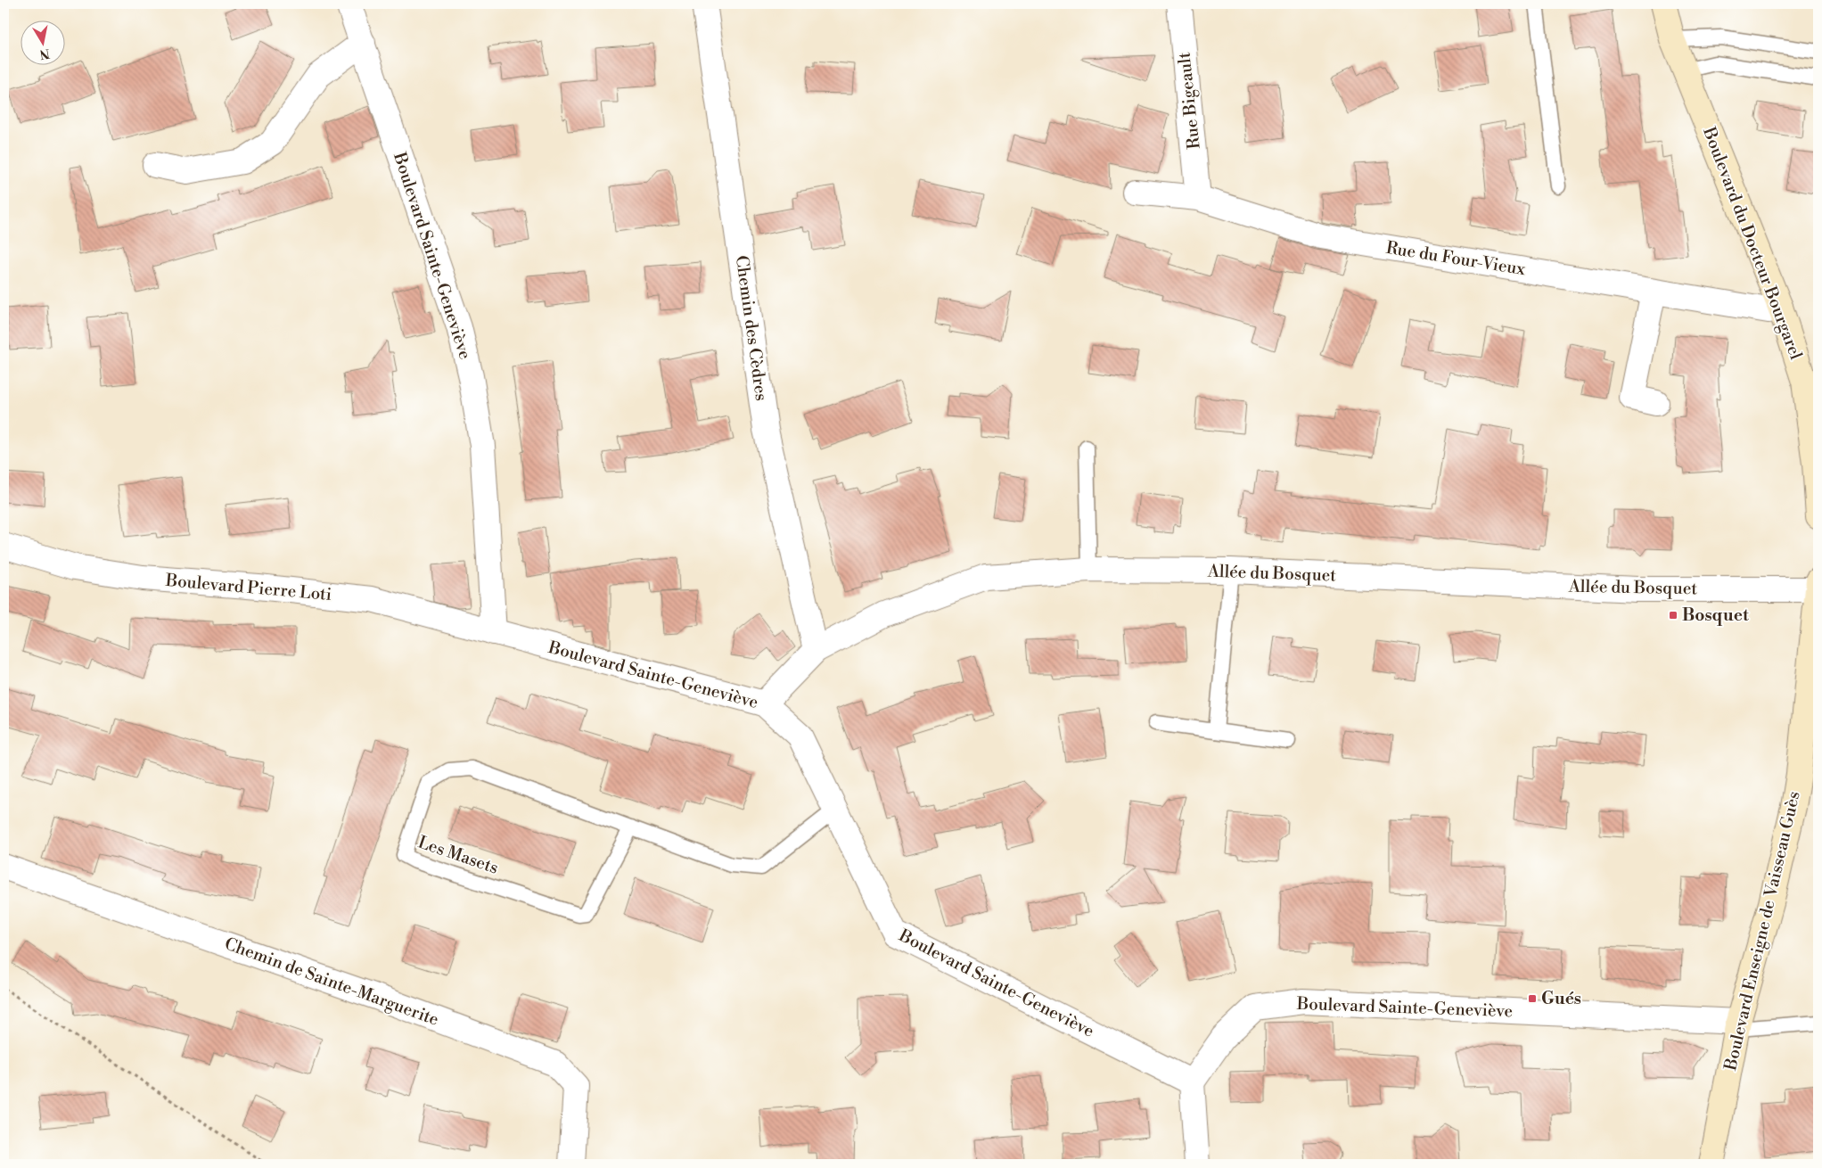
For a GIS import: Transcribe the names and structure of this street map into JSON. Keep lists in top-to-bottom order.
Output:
{
  "streets": {
    "main road": ["Boulevard du Docteur Bourgarel", "Boulevard Enseigne de Vaisseau Guès"],
    "street": [
      "Rue Bigeault",
      "Boulevard Sainte-Geneviève",
      "Rue du Four-Vieux",
      "Chemin des Cèdres",
      "Allée du Bosquet",
      "Boulevard Pierre Loti",
      "Chemin de Sainte-Marguerite"
    ],
    "lane": ["Les Masets"]
  },
  "crossings": [
    ["Rue Bigeault", "Rue du Four-Vieux"],
    ["Boulevard du Docteur Bourgarel", "Rue du Four-Vieux"],
    ["Boulevard Sainte-Geneviève", "Allée du Bosquet"],
    ["Boulevard Sainte-Geneviève", "Boulevard Pierre Loti"],
    ["Boulevard Sainte-Geneviève", "Les Masets"],
    ["Boulevard Sainte-Geneviève", "Boulevard Enseigne de Vaisseau Guès"],
    ["Chemin des Cèdres", "Allée du Bosquet"],
    ["Allée du Bosquet", "Boulevard Enseigne de Vaisseau Guès"]
  ],
  "places": {
    "transit": ["Bosquet", "Gués"]
  },
  "north": "bottom"
}
